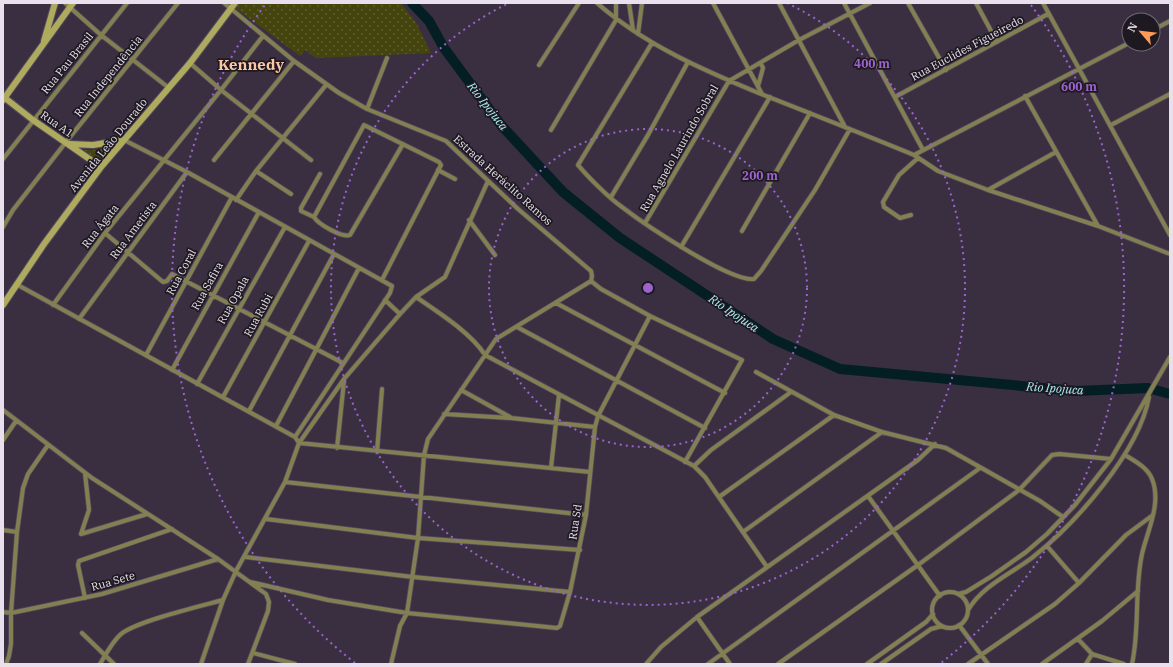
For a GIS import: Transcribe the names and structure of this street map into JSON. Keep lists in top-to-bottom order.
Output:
{
  "streets": {
    "main road": ["Rua A1", "Avenida Leão Dourado"],
    "street": [
      "Rua Euclides Figueiredo",
      "Rua Pau Brasil",
      "Rua Independência",
      "Rua Agnelo Laurindo Sobral",
      "Estrada Heráclito Ramos",
      "Rua Ágata",
      "Rua Ametista",
      "Rua Coral",
      "Rua Safira",
      "Rua Opala",
      "Rua Rubi",
      "Rua Sd",
      "Rua Sete"
    ]
  },
  "crossings": [
    ["Rua Pau Brasil", "Rua A1"],
    ["Rua Independência", "Rua A1"],
    ["Rua A1", "Avenida Leão Dourado"],
    ["Avenida Leão Dourado", "Estrada Heráclito Ramos"],
    ["Estrada Heráclito Ramos", "Rua Ágata"],
    ["Estrada Heráclito Ramos", "Rua Coral"]
  ],
  "districts": ["Kennedy"],
  "water": ["Rio Ipojuca"],
  "north": "top left",
  "rings": ["400 m", "600 m", "200 m"]
}
